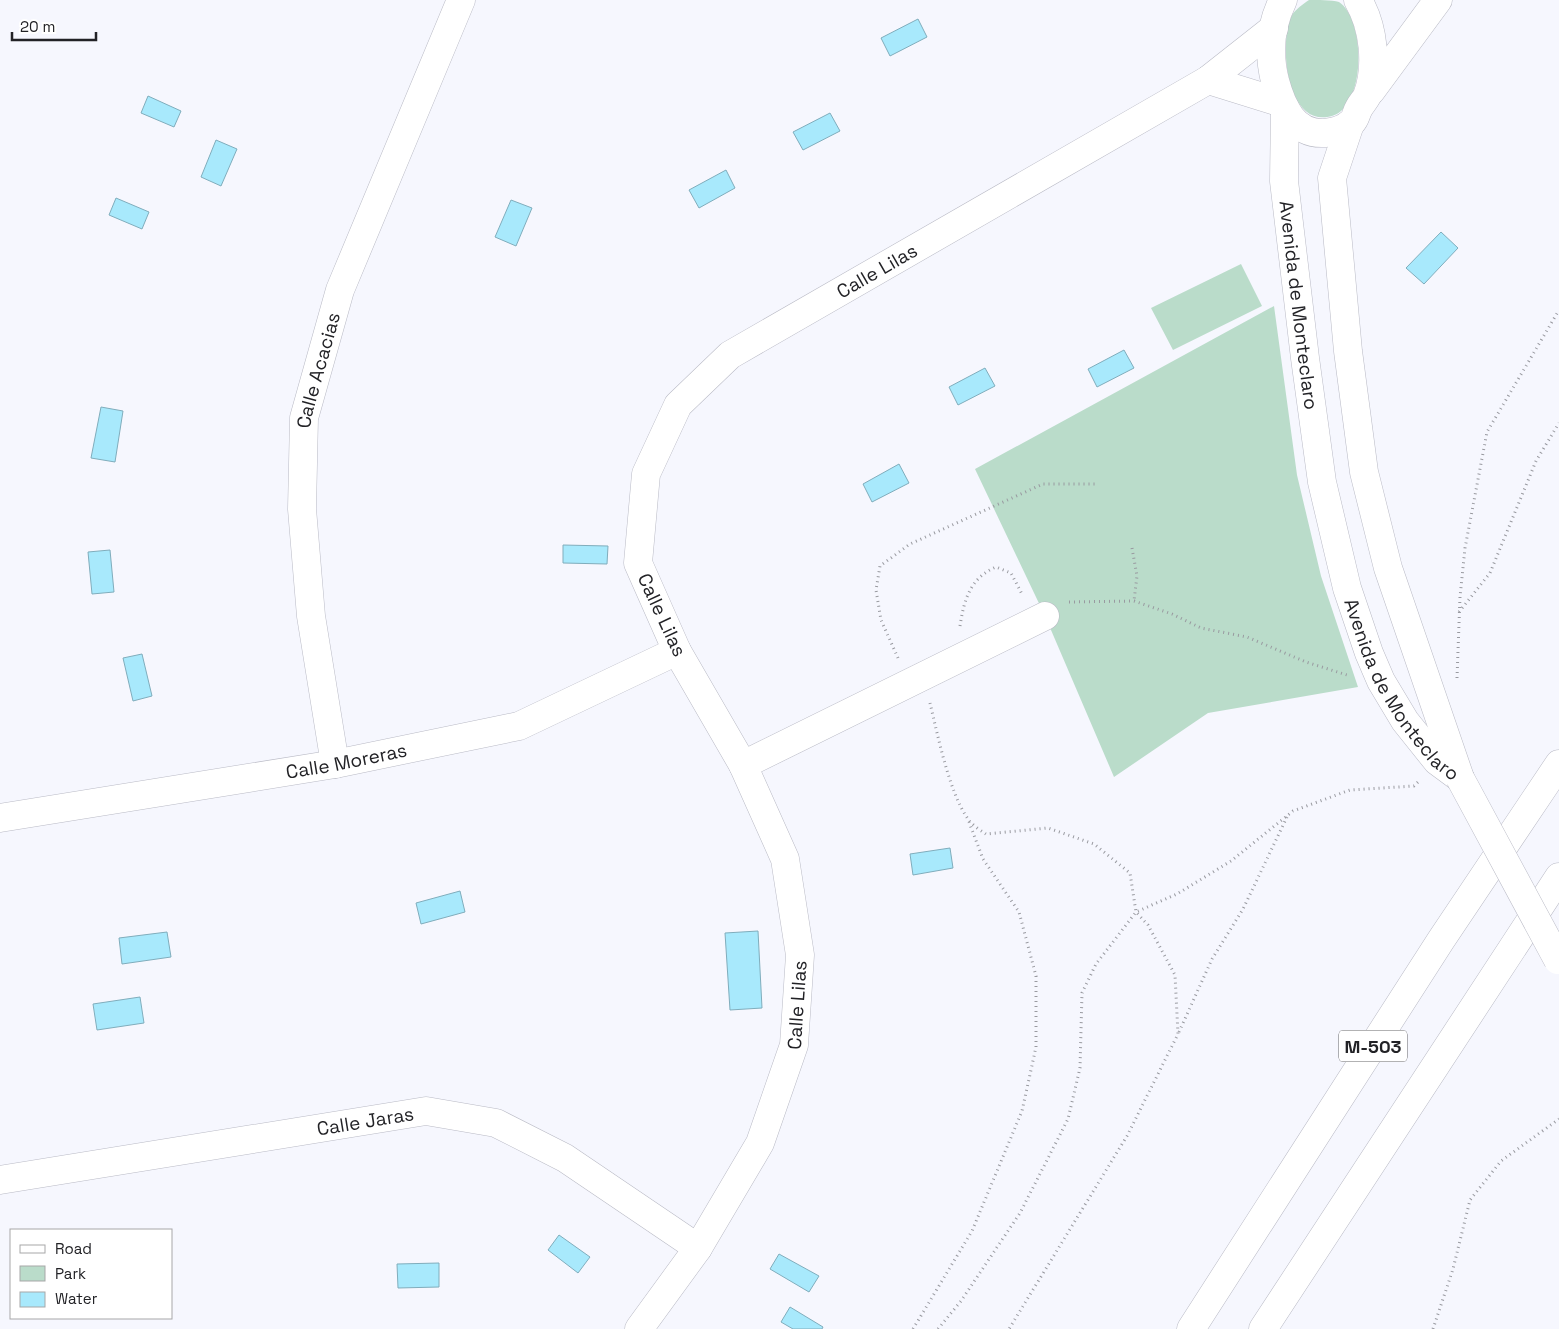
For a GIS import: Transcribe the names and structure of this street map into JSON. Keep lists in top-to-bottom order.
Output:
{
  "streets": {
    "main road": [
      "Calle Lilas",
      "Avenida de Monteclaro",
      "Calle Acacias",
      "Calle Moreras",
      "M-503",
      "Calle Jaras"
    ]
  },
  "crossings": [
    ["Calle Lilas", "Calle Moreras"],
    ["Calle Lilas", "Calle Jaras"],
    ["Calle Acacias", "Calle Moreras"]
  ],
  "legend": ["Road", "Park", "Water"],
  "scale_bar": "20 m"
}
